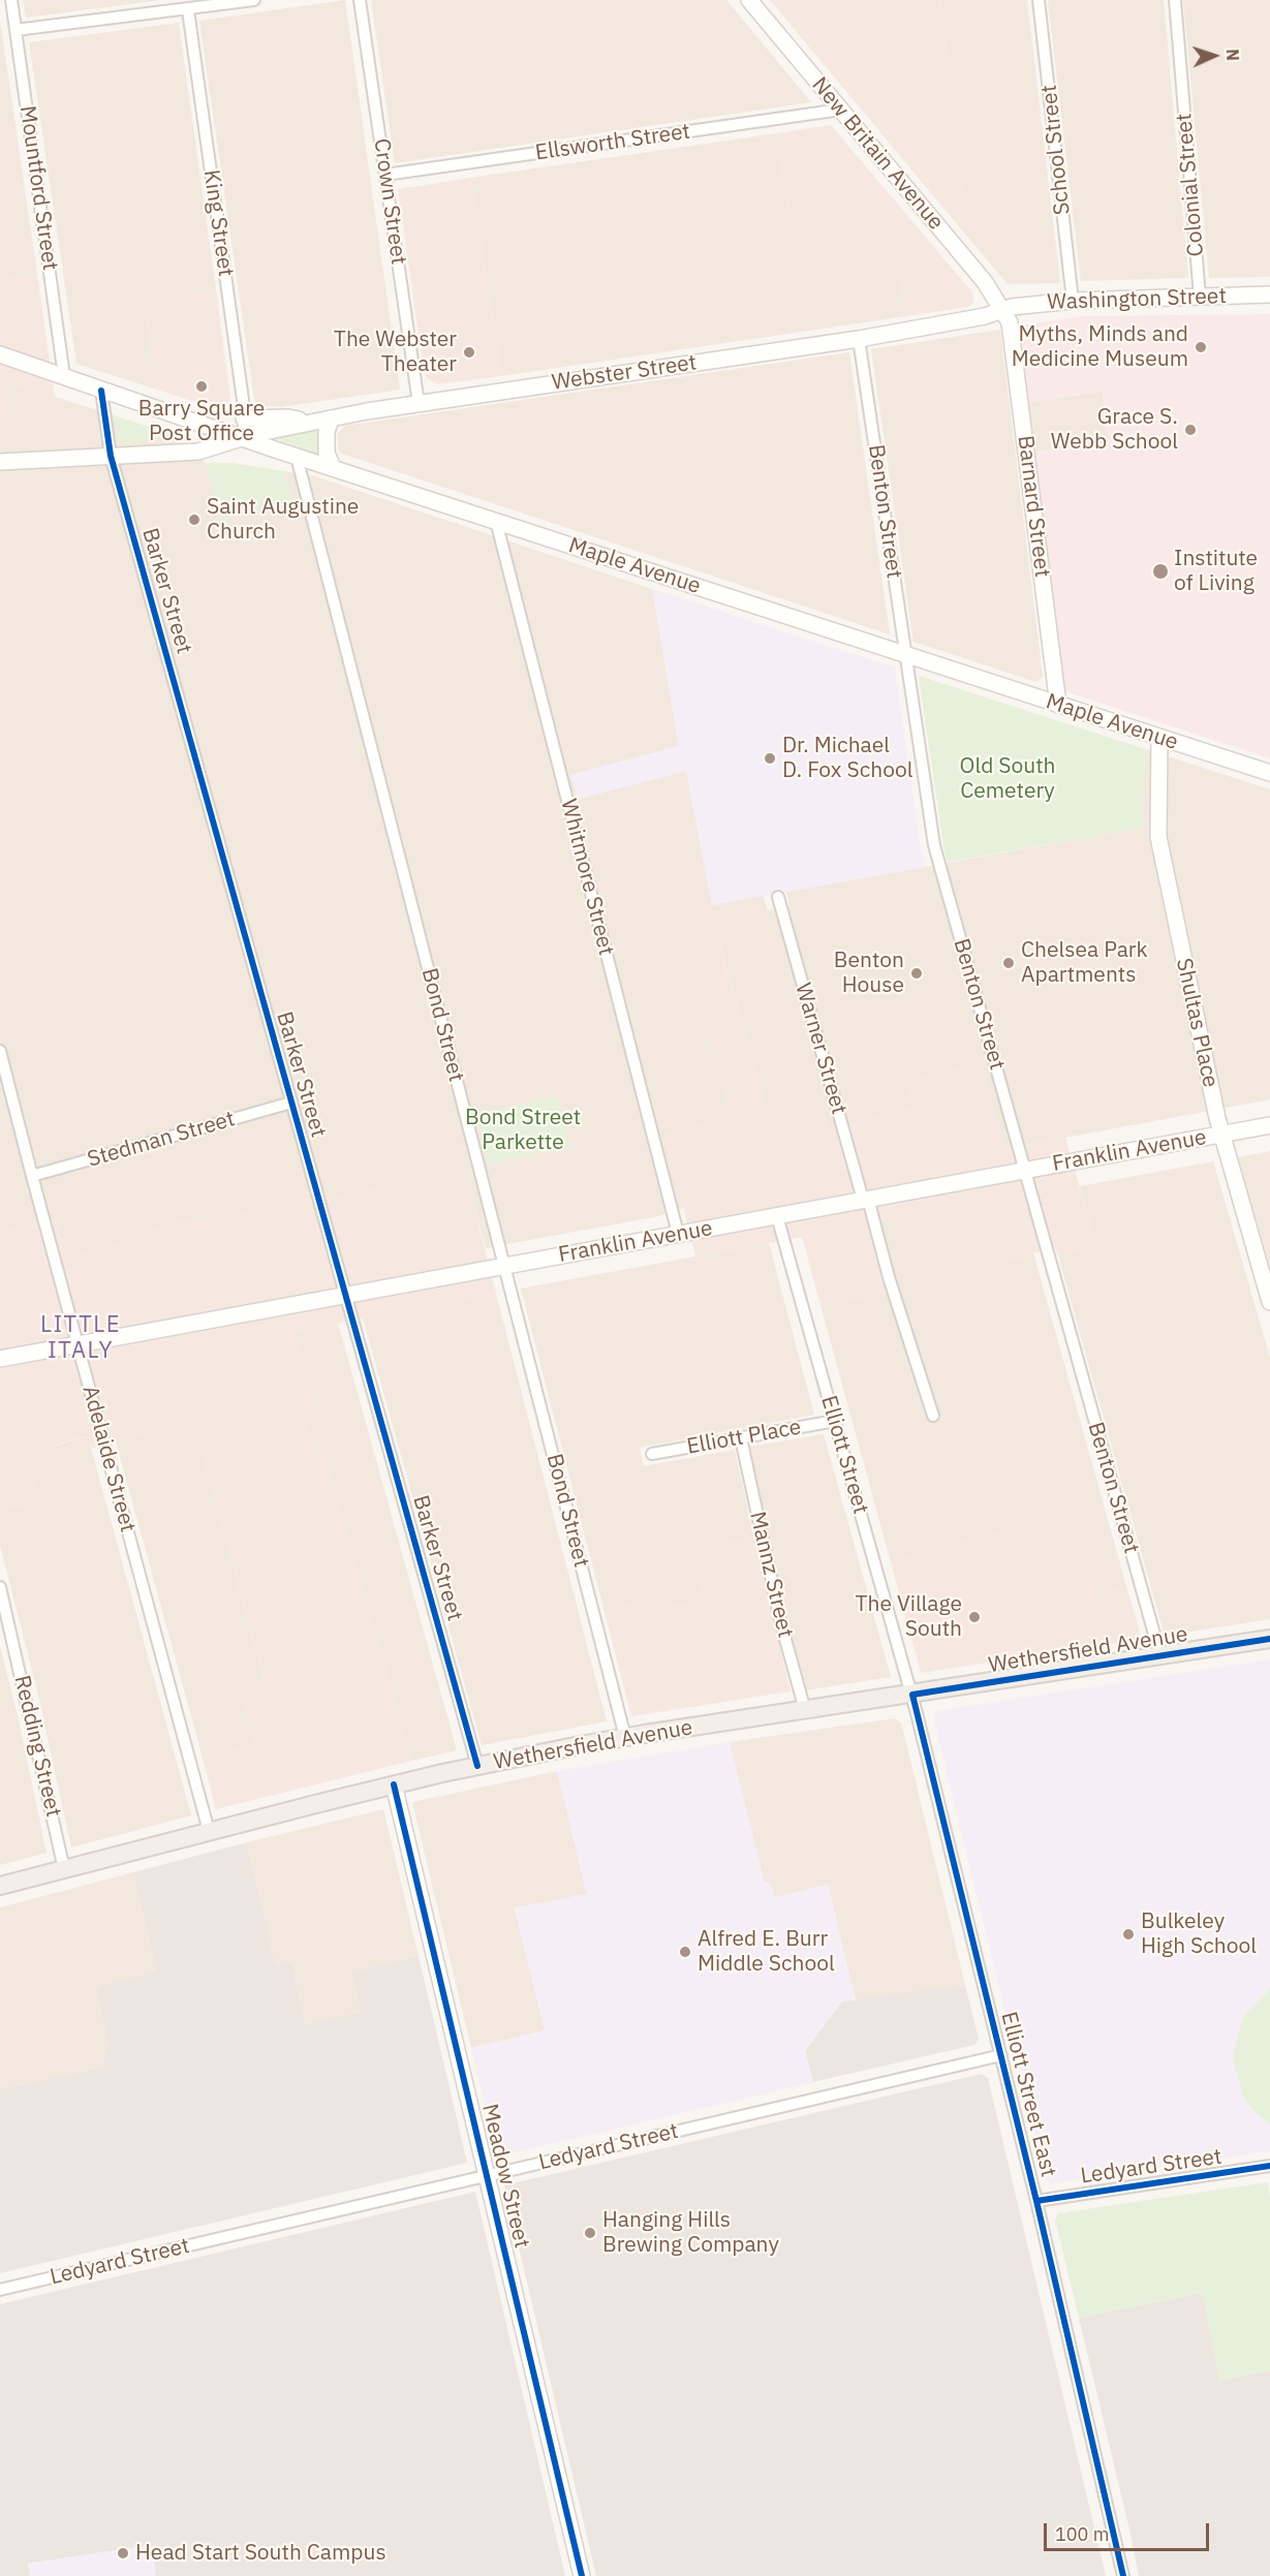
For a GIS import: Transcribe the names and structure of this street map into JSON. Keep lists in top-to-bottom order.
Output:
{
  "streets": {
    "main road": [
      "New Britain Avenue",
      "Washington Street",
      "Webster Street",
      "Barnard Street",
      "Maple Avenue",
      "Shultas Place",
      "Franklin Avenue",
      "Wethersfield Avenue",
      "Meadow Street"
    ],
    "street": [
      "Ellsworth Street",
      "School Street",
      "Colonial Street",
      "Mountford Street",
      "Crown Street",
      "King Street",
      "Benton Street",
      "Barker Street",
      "Whitmore Street",
      "Bond Street",
      "Warner Street",
      "Stedman Street",
      "Elliott Place",
      "Elliott Street",
      "Adelaide Street",
      "Mannz Street",
      "Redding Street",
      "Elliott Street East",
      "Ledyard Street"
    ]
  },
  "crossings": [
    ["Ellsworth Street", "New Britain Avenue"],
    ["Ellsworth Street", "Crown Street"],
    ["School Street", "Washington Street"],
    ["New Britain Avenue", "Washington Street"],
    ["New Britain Avenue", "Webster Street"],
    ["New Britain Avenue", "Barnard Street"],
    ["Colonial Street", "Washington Street"],
    ["Mountford Street", "Maple Avenue"],
    ["Crown Street", "Webster Street"],
    ["King Street", "Webster Street"],
    ["King Street", "Maple Avenue"],
    ["Washington Street", "Webster Street"],
    ["Washington Street", "Barnard Street"],
    ["Webster Street", "Barnard Street"],
    ["Webster Street", "Benton Street"],
    ["Webster Street", "Maple Avenue"],
    ["Webster Street", "Barker Street"],
    ["Barnard Street", "Maple Avenue"],
    ["Benton Street", "Maple Avenue"],
    ["Benton Street", "Franklin Avenue"],
    ["Benton Street", "Wethersfield Avenue"],
    ["Maple Avenue", "Barker Street"],
    ["Maple Avenue", "Whitmore Street"],
    ["Maple Avenue", "Shultas Place"],
    ["Maple Avenue", "Bond Street"],
    ["Barker Street", "Stedman Street"],
    ["Barker Street", "Franklin Avenue"],
    ["Barker Street", "Wethersfield Avenue"],
    ["Whitmore Street", "Franklin Avenue"],
    ["Shultas Place", "Franklin Avenue"],
    ["Bond Street", "Franklin Avenue"],
    ["Bond Street", "Wethersfield Avenue"],
    ["Warner Street", "Franklin Avenue"],
    ["Stedman Street", "Adelaide Street"],
    ["Franklin Avenue", "Elliott Street"],
    ["Franklin Avenue", "Adelaide Street"],
    ["Elliott Place", "Elliott Street"],
    ["Elliott Place", "Mannz Street"],
    ["Elliott Street", "Wethersfield Avenue"],
    ["Elliott Street", "Elliott Street East"],
    ["Adelaide Street", "Wethersfield Avenue"],
    ["Mannz Street", "Wethersfield Avenue"],
    ["Wethersfield Avenue", "Redding Street"],
    ["Wethersfield Avenue", "Elliott Street East"],
    ["Wethersfield Avenue", "Meadow Street"],
    ["Elliott Street East", "Ledyard Street"],
    ["Ledyard Street", "Meadow Street"]
  ],
  "districts": ["LITTLE ITALY"],
  "parks": ["Old South Cemetery", "Bond Street Parkette"],
  "places": [
    "Myths, Minds and Medicine Museum",
    "The Webster Theater",
    "Barry Square Post Office",
    "Grace S. Webb School",
    "Saint Augustine Church",
    "Institute of Living",
    "Dr. Michael D. Fox School",
    "Chelsea Park Apartments",
    "Benton House",
    "The Village South",
    "Bulkeley High School",
    "Alfred E. Burr Middle School",
    "Hanging Hills Brewing Company",
    "Head Start South Campus"
  ],
  "scale_bar": "100 m",
  "north": "right"
}
